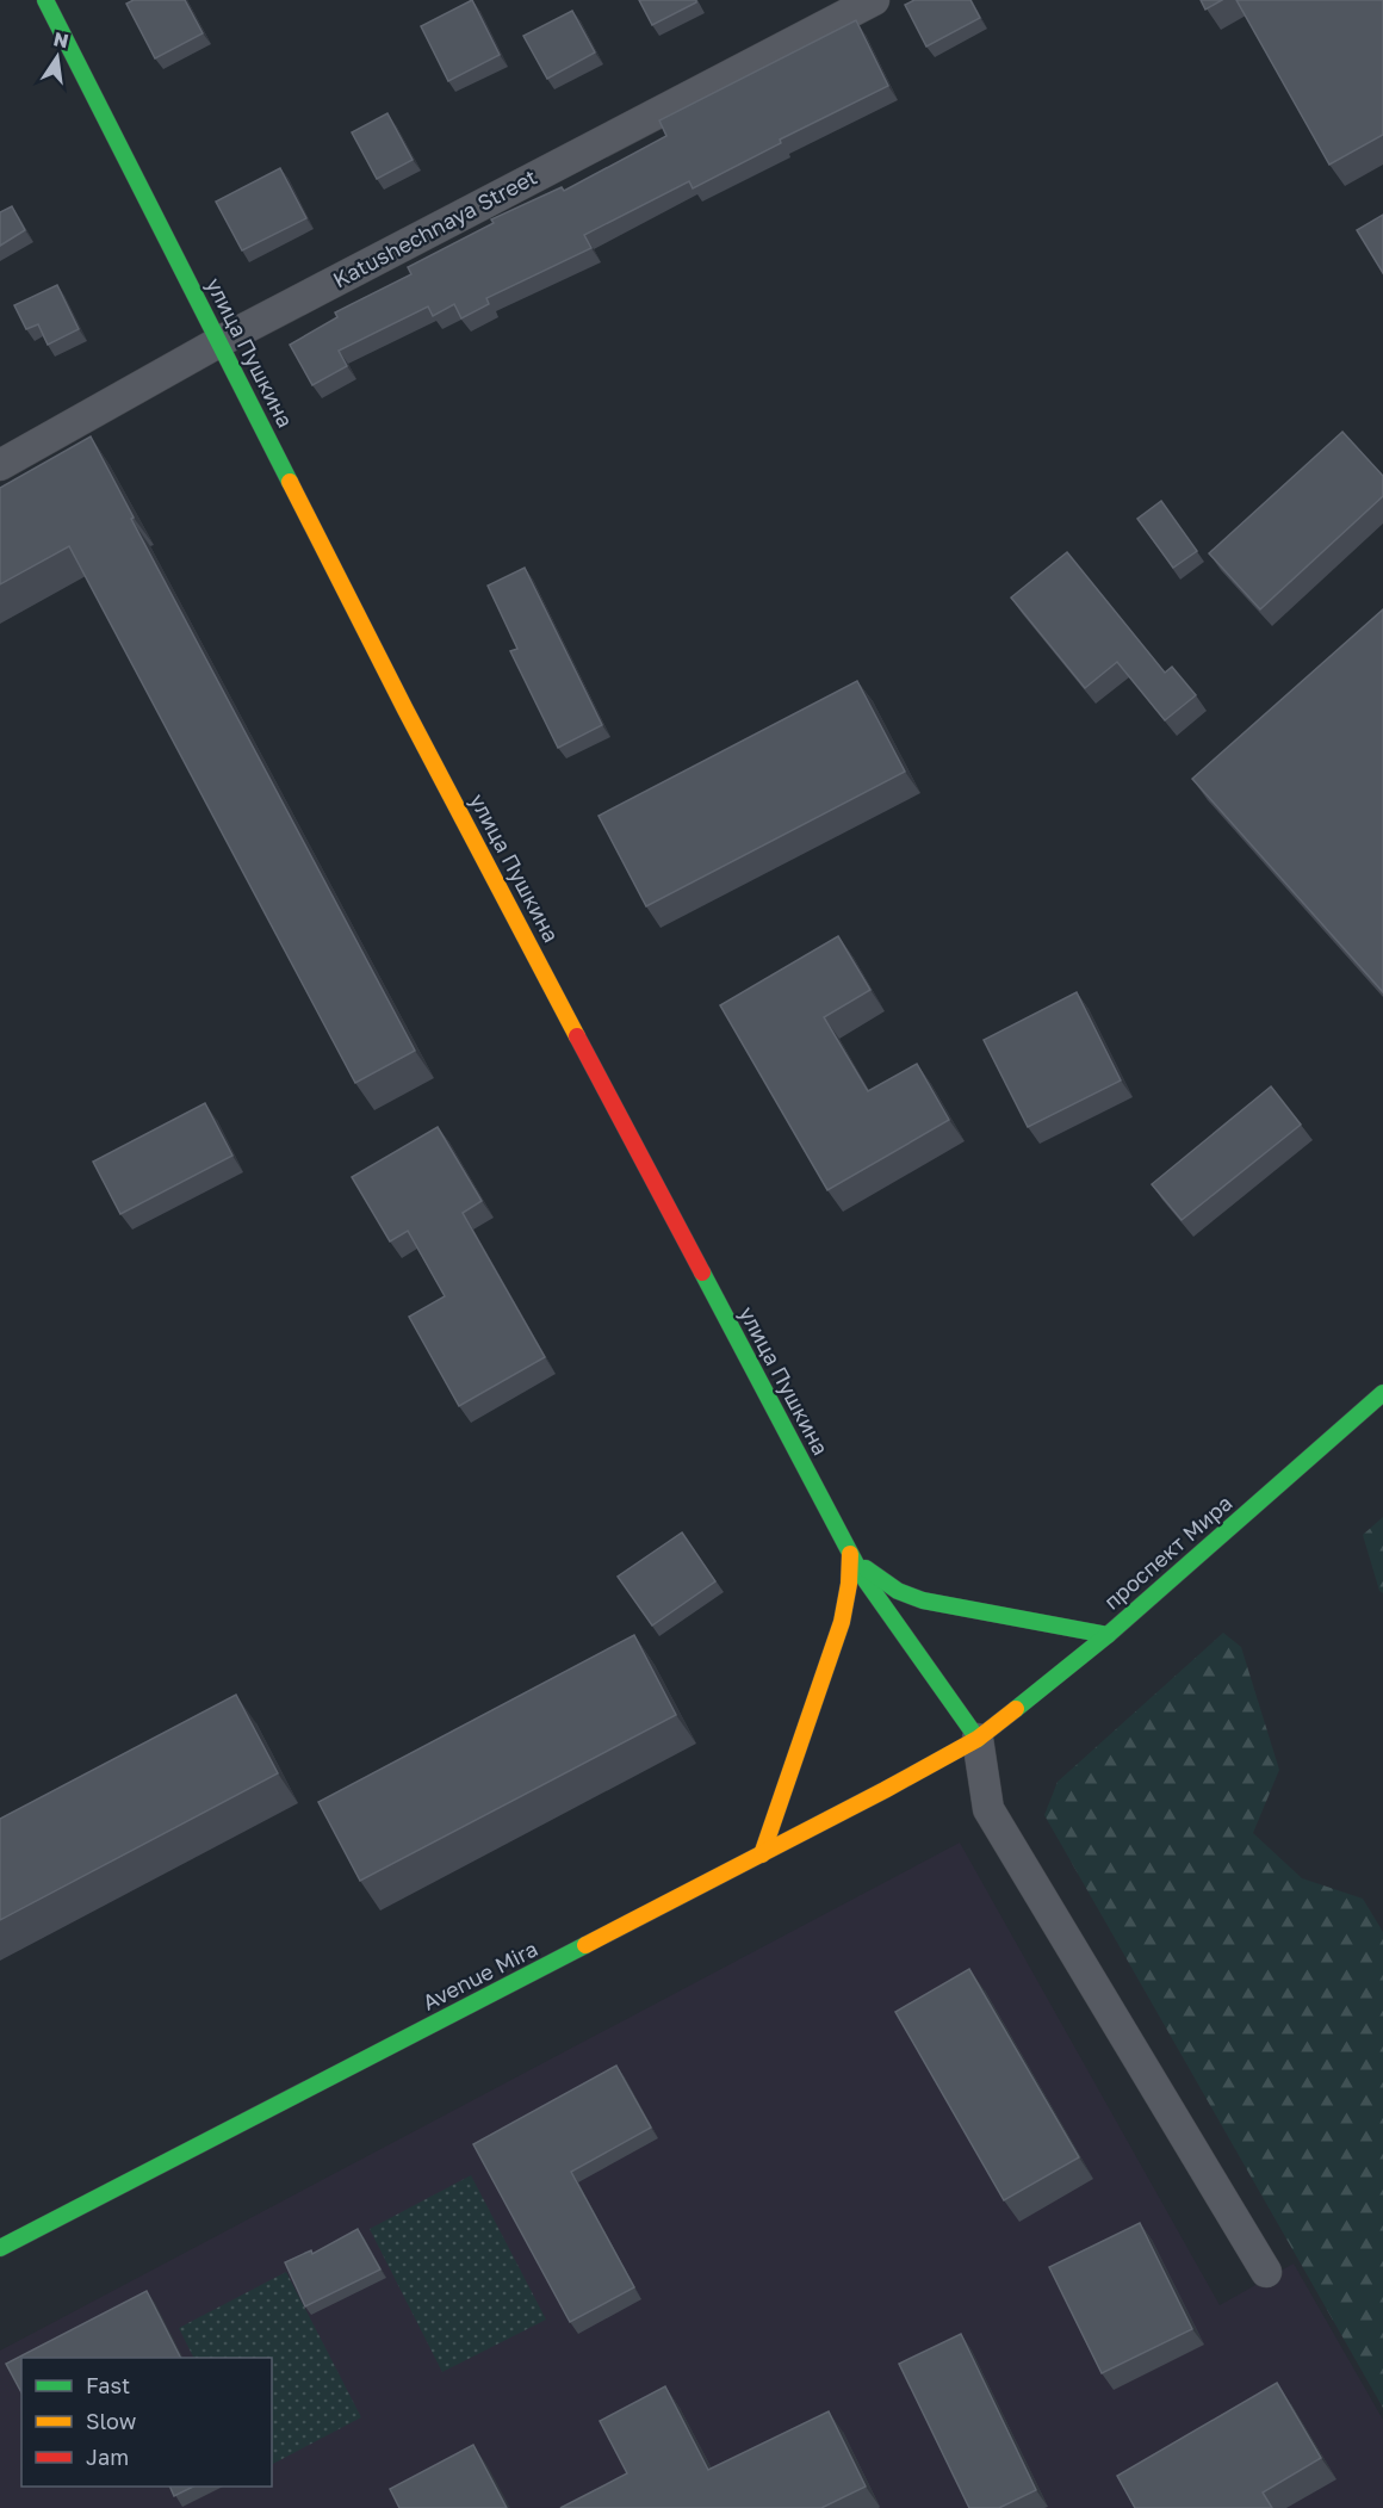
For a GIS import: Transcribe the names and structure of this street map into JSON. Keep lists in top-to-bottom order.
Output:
{
  "streets": {
    "street": [
      "Katushechnaya Street",
      "улица Пушкина",
      "проспект Мира",
      "Avenue Mira"
    ]
  },
  "crossings": [
    ["Katushechnaya Street", "улица Пушкина"],
    ["улица Пушкина", "проспект Мира"],
    ["улица Пушкина", "Avenue Mira"],
    ["проспект Мира", "Avenue Mira"]
  ],
  "legend": ["Fast", "Slow", "Jam"],
  "north": "top"
}
